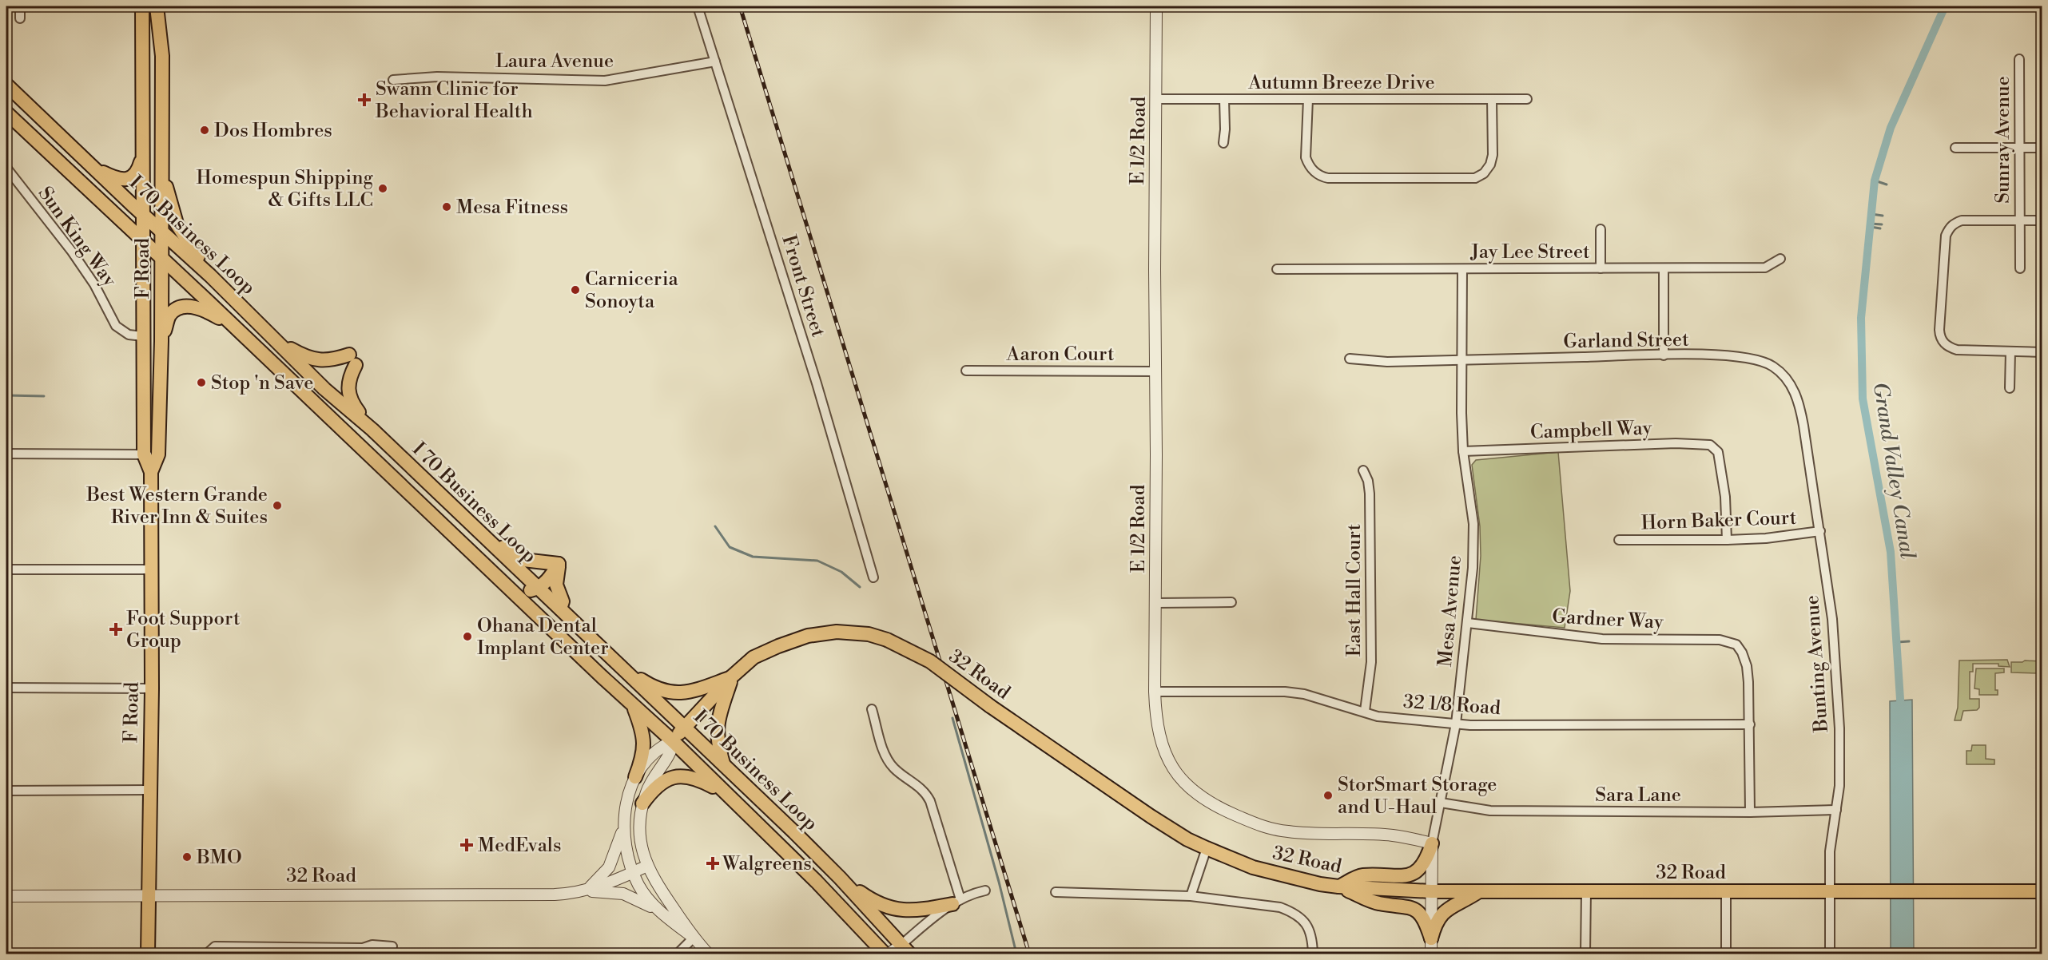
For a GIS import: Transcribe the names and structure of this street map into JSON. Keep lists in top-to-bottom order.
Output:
{
  "streets": {
    "main road": ["I 70 Business Loop", "F Road", "32 Road"],
    "street": [
      "Laura Avenue",
      "Autumn Breeze Drive",
      "Sunray Avenue",
      "E 1/2 Road",
      "Sun King Way",
      "Jay Lee Street",
      "Front Street",
      "Garland Street",
      "Aaron Court",
      "Campbell Way",
      "Horn Baker Court",
      "East Hall Court",
      "Mesa Avenue",
      "Gardner Way",
      "Bunting Avenue",
      "32 1/8 Road",
      "Sara Lane"
    ]
  },
  "crossings": [
    ["Laura Avenue", "Front Street"],
    ["Autumn Breeze Drive", "E 1/2 Road"],
    ["E 1/2 Road", "Aaron Court"],
    ["E 1/2 Road", "Mesa Avenue"],
    ["E 1/2 Road", "32 1/8 Road"],
    ["I 70 Business Loop", "F Road"],
    ["I 70 Business Loop", "32 Road"],
    ["Sun King Way", "F Road"],
    ["Jay Lee Street", "Mesa Avenue"],
    ["F Road", "32 Road"],
    ["Garland Street", "Mesa Avenue"],
    ["Garland Street", "Bunting Avenue"],
    ["Campbell Way", "Horn Baker Court"],
    ["Campbell Way", "Mesa Avenue"],
    ["Horn Baker Court", "Bunting Avenue"],
    ["East Hall Court", "32 1/8 Road"],
    ["Mesa Avenue", "Gardner Way"],
    ["Mesa Avenue", "32 Road"],
    ["Mesa Avenue", "32 1/8 Road"],
    ["Mesa Avenue", "Sara Lane"],
    ["Gardner Way", "32 1/8 Road"],
    ["Bunting Avenue", "32 Road"],
    ["Bunting Avenue", "Sara Lane"]
  ],
  "water": ["Grand Valley Canal"],
  "places": {
    "health": [
      "Swann Clinic for Behavioral Health",
      "Foot Support Group",
      "MedEvals",
      "Walgreens"
    ],
    "other": [
      "Dos Hombres",
      "Homespun Shipping & Gifts LLC",
      "Mesa Fitness",
      "Carniceria Sonoyta",
      "Stop 'n Save",
      "Best Western Grande River Inn & Suites",
      "Ohana Dental Implant Center",
      "StorSmart Storage and U-Haul",
      "BMO"
    ]
  }
}
